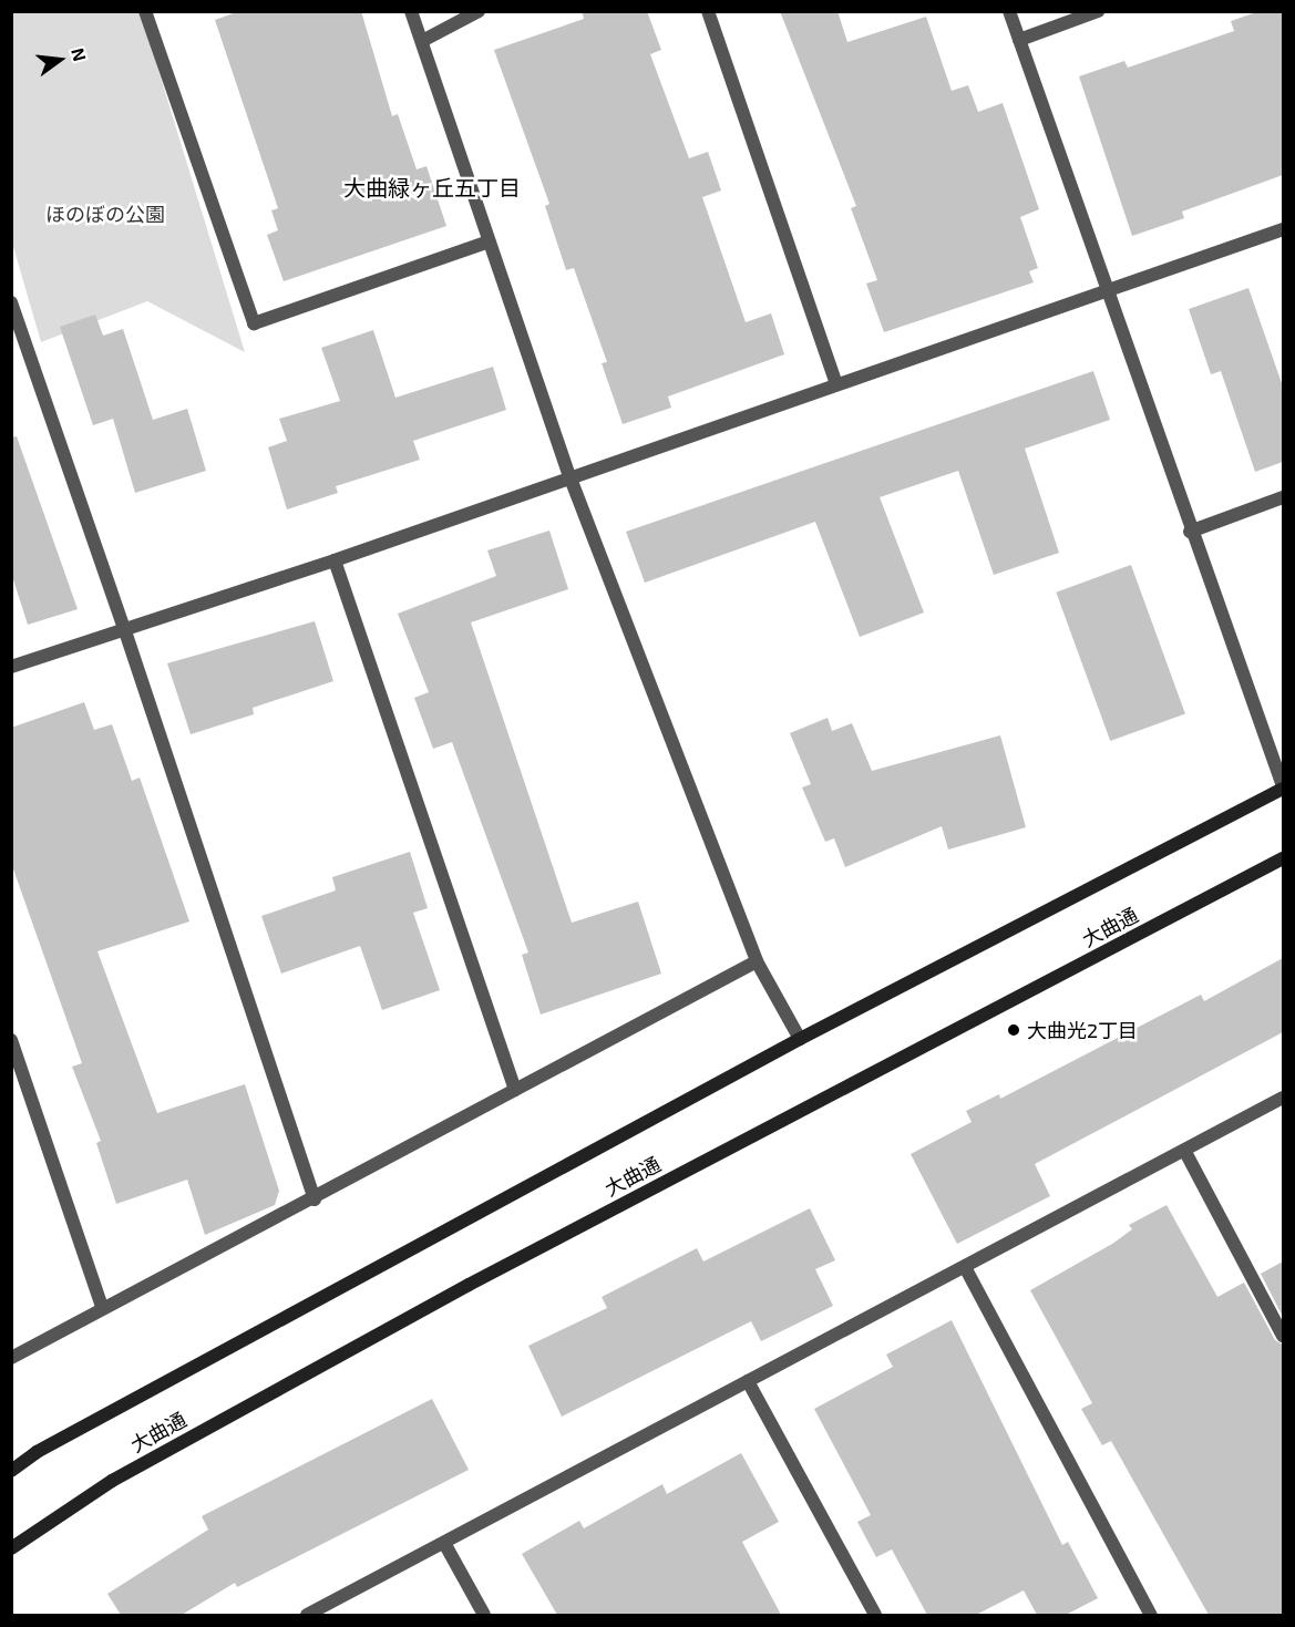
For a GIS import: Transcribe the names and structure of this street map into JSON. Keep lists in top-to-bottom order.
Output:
{
  "streets": {
    "street": ["大曲通"]
  },
  "districts": ["大曲緑ヶ丘五丁目"],
  "parks": ["ほのぼの公園"],
  "places": ["大曲光2丁目"],
  "north": "right"
}
